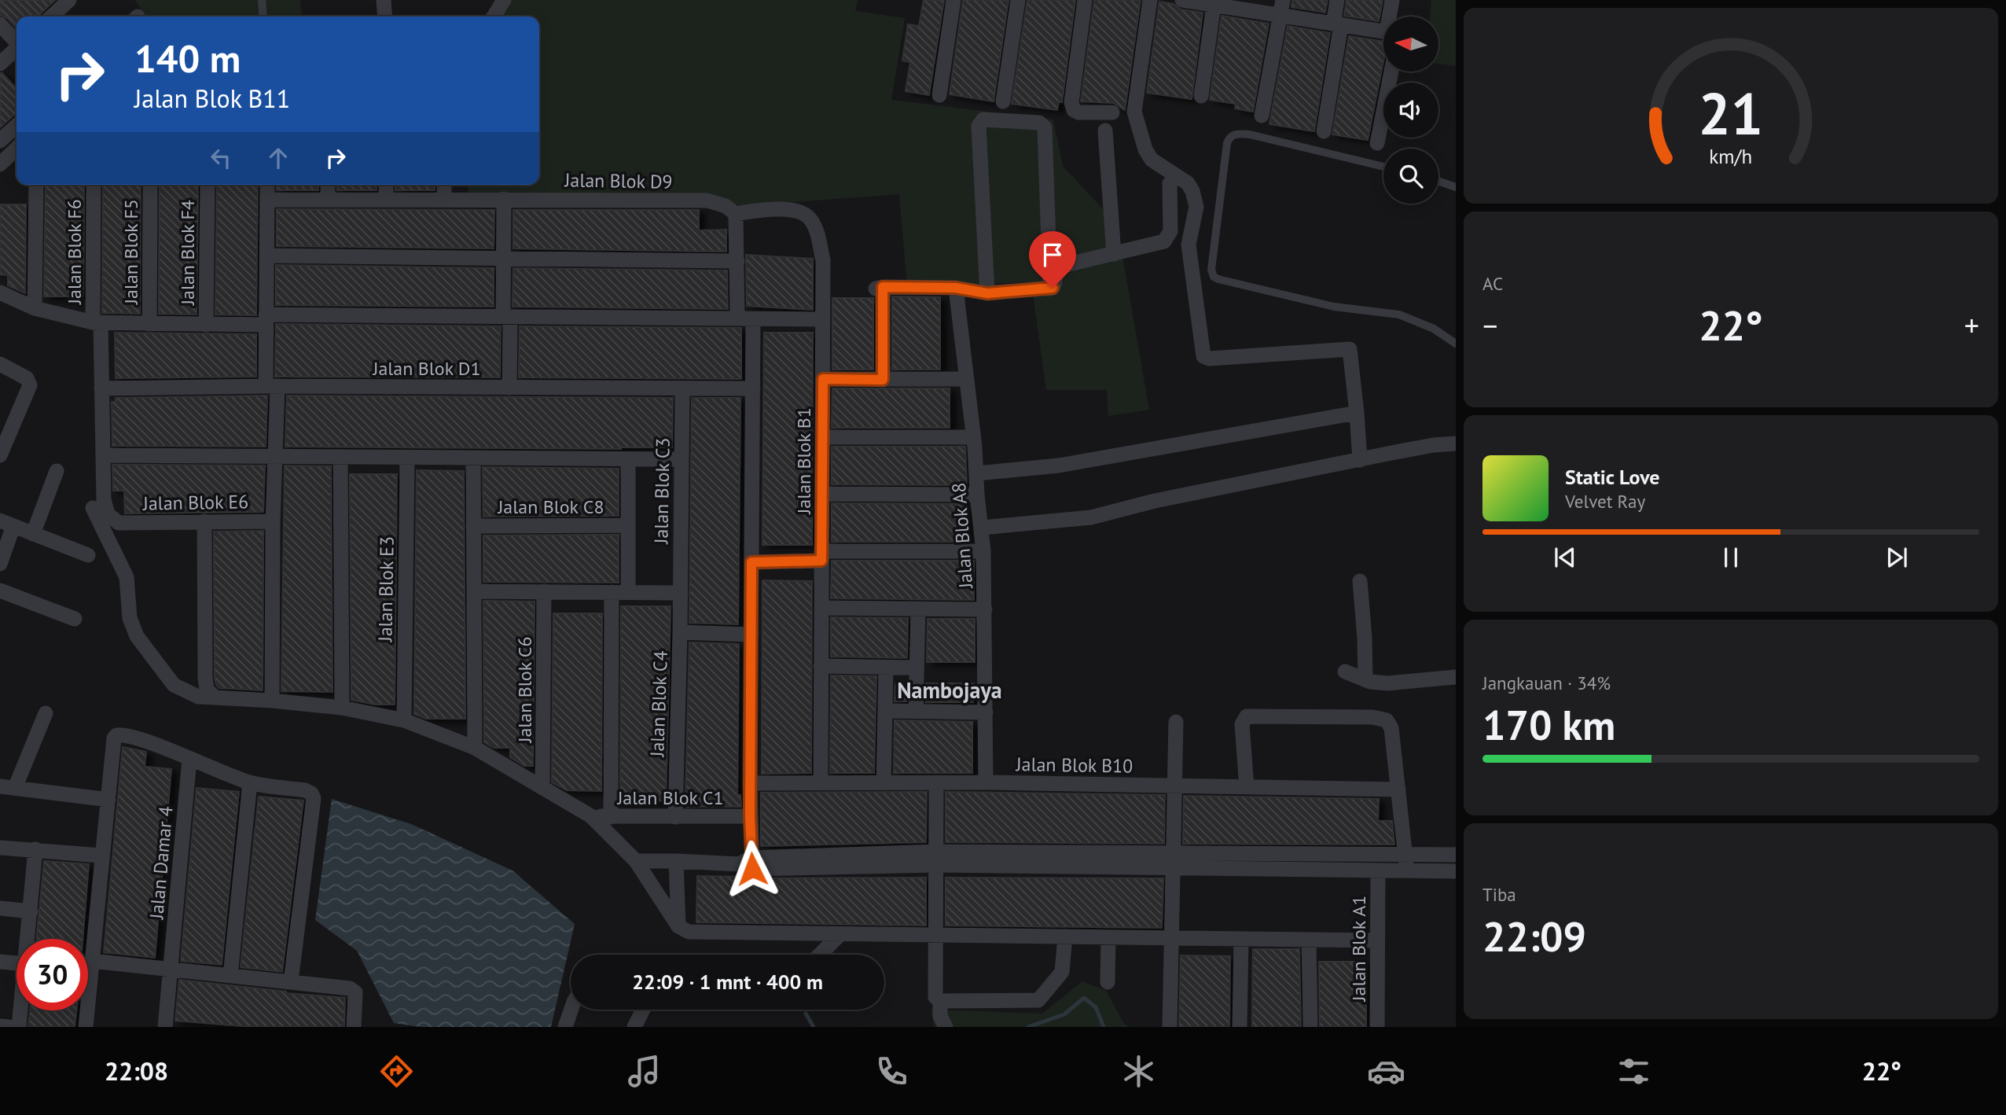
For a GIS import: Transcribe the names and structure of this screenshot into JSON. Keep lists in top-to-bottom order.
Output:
{
  "streets": {
    "street": [
      "Jalan Blok D9",
      "Jalan Blok F6",
      "Jalan Blok F5",
      "Jalan Blok F4",
      "Jalan Blok D1",
      "Jalan Blok B1",
      "Jalan Blok C3",
      "Jalan Blok E6",
      "Jalan Blok C8",
      "Jalan Blok A8",
      "Jalan Blok E3",
      "Jalan Blok C6",
      "Jalan Blok C4",
      "Jalan Blok B10",
      "Jalan Blok C1",
      "Jalan Damar 4",
      "Jalan Blok A1"
    ]
  },
  "crossings": [
    ["Jalan Blok D9", "Jalan Blok B1"],
    ["Jalan Blok F6", "Jalan Blok D1"],
    ["Jalan Blok F6", "Jalan Blok E6"],
    ["Jalan Blok D1", "Jalan Blok C3"],
    ["Jalan Blok B1", "Jalan Blok B10"],
    ["Jalan Blok C3", "Jalan Blok C4"],
    ["Jalan Blok A8", "Jalan Blok B10"],
    ["Jalan Blok C4", "Jalan Blok C1"]
  ],
  "districts": ["Nambojaya"],
  "north": "left",
  "page": {
    "turn": ["140 m", "Jalan Blok B11"],
    "tile": [
      "AC",
      ["Jangkauan · 34%", "170 km"],
      ["Tiba", "22:09"]
    ],
    "heat": ["−", "22°", "+"],
    "song": ["Static Love", "Velvet Ray"],
    "limit": "30",
    "trip": "22:09 · 1 mnt · 400 m",
    "tabs": ["22:08", "22°"],
    "gauge": ["21", "km/h"]
  }
}
